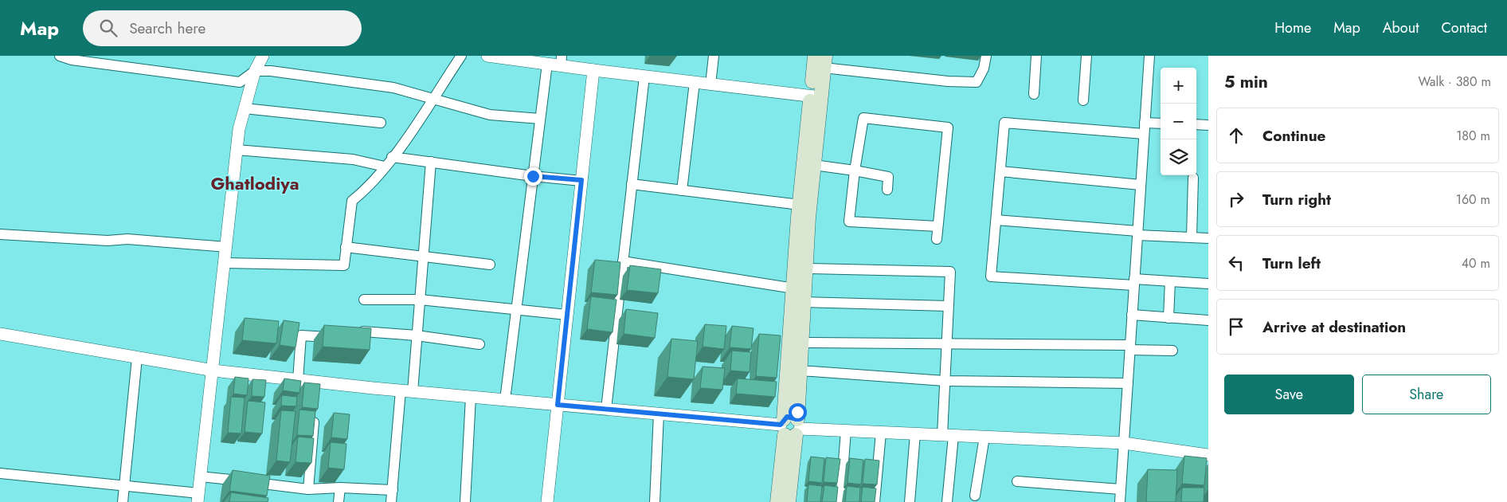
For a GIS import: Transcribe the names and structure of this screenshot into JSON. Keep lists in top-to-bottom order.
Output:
{
  "districts": ["Ghatlodiya"],
  "page": {
    "header": "Map",
    "search": "Search here",
    "nav": [
      "Home",
      "Map",
      "About",
      "Contact"
    ],
    "heading": ["5 min", "Walk · 380 m"],
    "map_buttons": ["+", "−"],
    "list": [
      ["Continue", "180 m"],
      ["Turn right", "160 m"],
      ["Turn left", "40 m"],
      "Arrive at destination"
    ],
    "buttons": ["Save", "Share"]
  }
}
